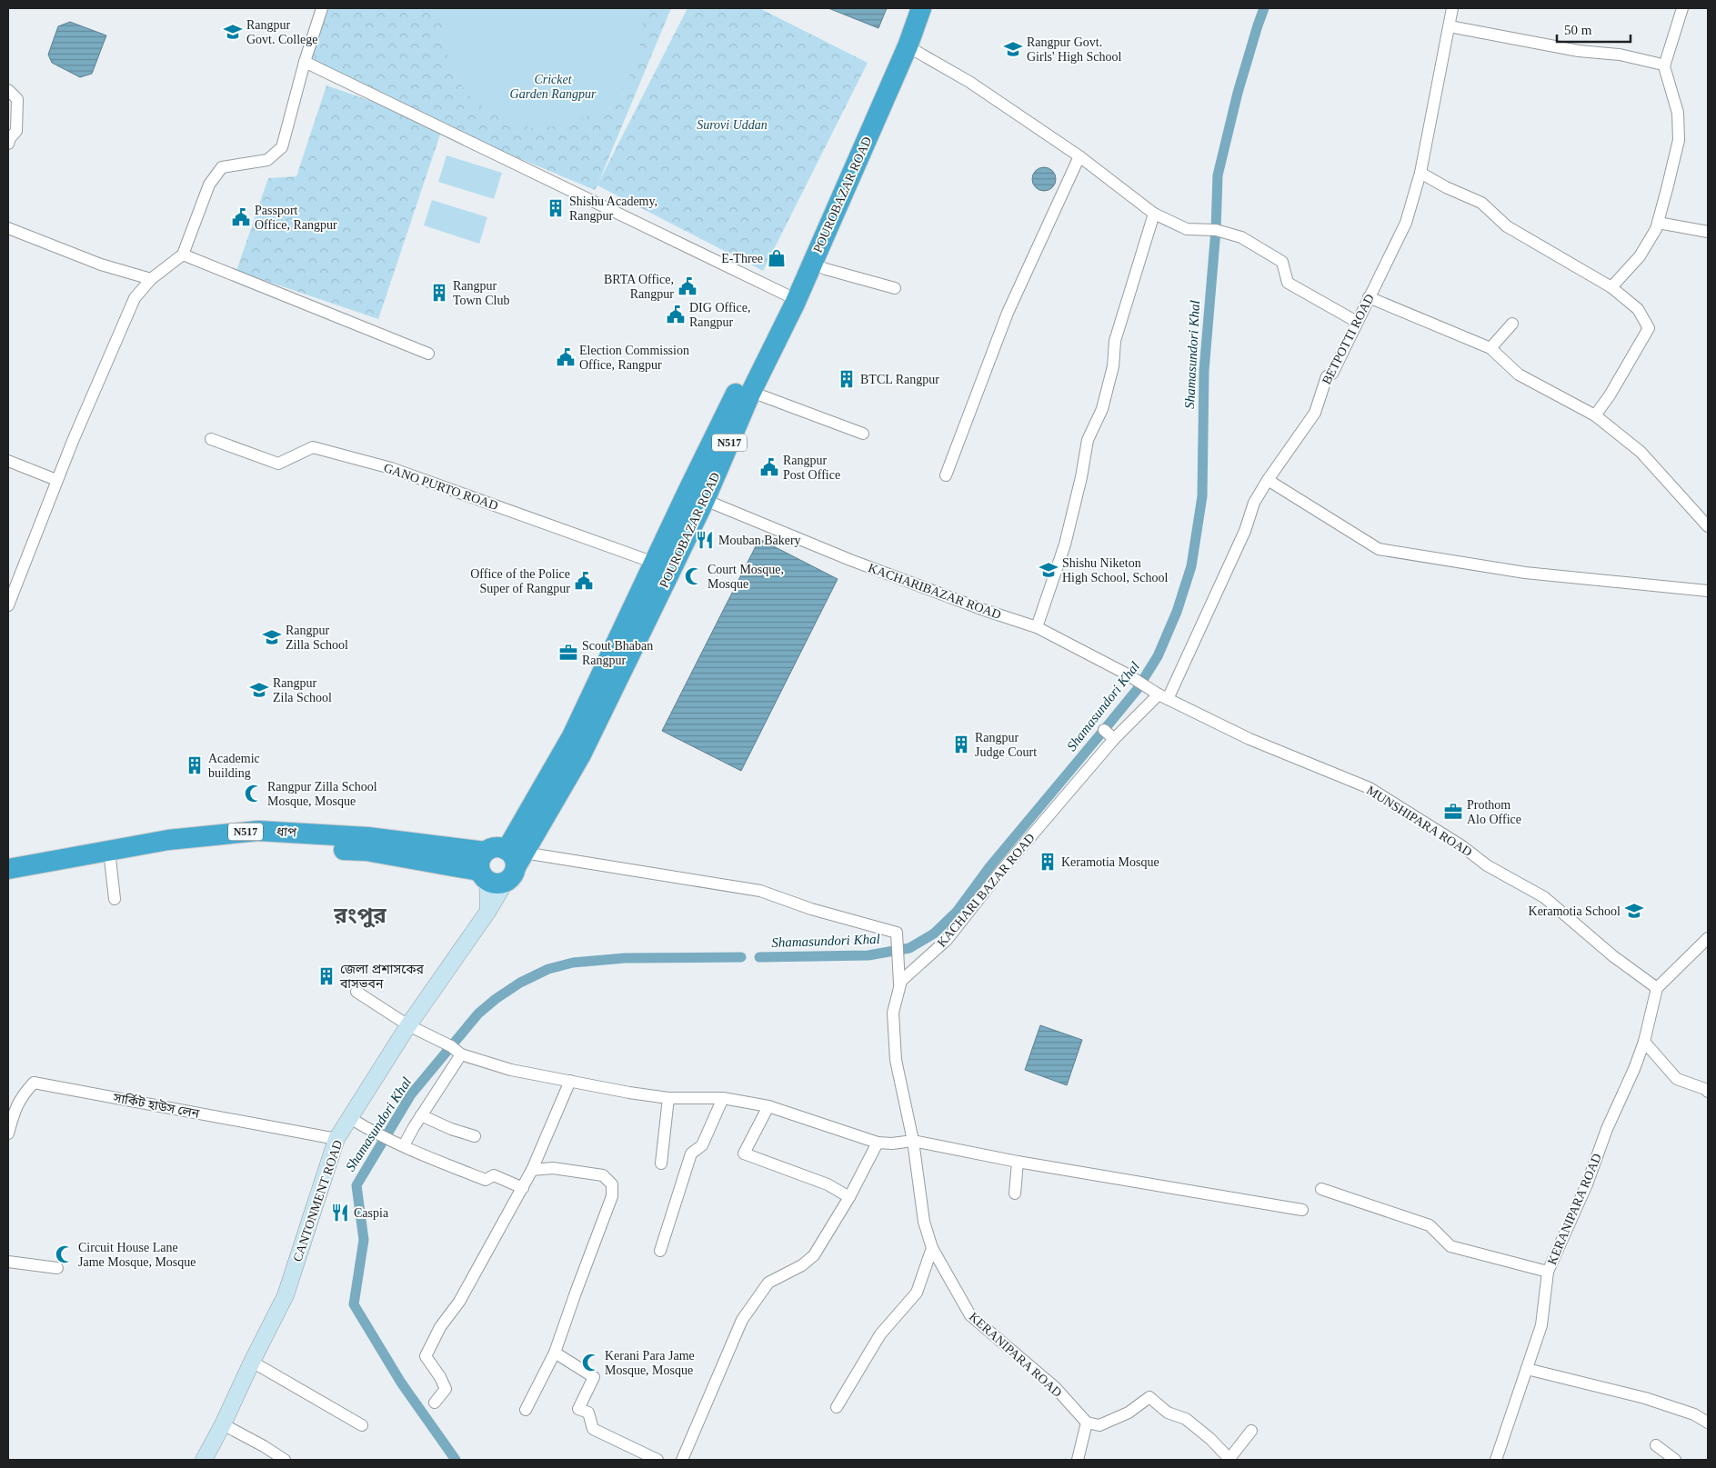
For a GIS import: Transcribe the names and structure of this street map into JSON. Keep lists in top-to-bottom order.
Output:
{
  "streets": {
    "highway": ["POUROBAZAR ROAD", "N517", "ধাপ"],
    "main road": ["CANTONMENT ROAD"],
    "street": [
      "BETPOTTI ROAD",
      "GANO PURTO ROAD",
      "KACHARIBAZAR ROAD",
      "MUNSHIPARA ROAD",
      "KACHARI BAZAR ROAD",
      "সার্কিট হাউস লেন",
      "KERANIPARA ROAD"
    ]
  },
  "crossings": [
    ["POUROBAZAR ROAD", "GANO PURTO ROAD"],
    ["POUROBAZAR ROAD", "KACHARIBAZAR ROAD"],
    ["POUROBAZAR ROAD", "ধাপ"],
    ["POUROBAZAR ROAD", "CANTONMENT ROAD"],
    ["BETPOTTI ROAD", "KACHARIBAZAR ROAD"],
    ["BETPOTTI ROAD", "MUNSHIPARA ROAD"],
    ["BETPOTTI ROAD", "KACHARI BAZAR ROAD"],
    ["KACHARIBAZAR ROAD", "MUNSHIPARA ROAD"],
    ["KACHARIBAZAR ROAD", "KACHARI BAZAR ROAD"],
    ["MUNSHIPARA ROAD", "KACHARI BAZAR ROAD"],
    ["MUNSHIPARA ROAD", "KERANIPARA ROAD"],
    ["ধাপ", "CANTONMENT ROAD"],
    ["সার্কিট হাউস লেন", "CANTONMENT ROAD"]
  ],
  "districts": ["রংপুর"],
  "water": ["Shamasundori Khal"],
  "parks": ["Cricket Garden Rangpur", "Surovi Uddan"],
  "places": {
    "school or university": [
      "Rangpur Govt. College",
      "Rangpur Govt. Girls' High School",
      "Shishu Niketon High School, School",
      "Rangpur Zilla School",
      "Rangpur Zila School",
      "Keramotia School"
    ],
    "building": [
      "Shishu Academy, Rangpur",
      "Rangpur Town Club",
      "BTCL Rangpur",
      "Rangpur Judge Court",
      "Academic building",
      "Keramotia Mosque",
      "জেলা প্রশাসকের বাসভবন"
    ],
    "public building": [
      "Passport Office, Rangpur",
      "BRTA Office, Rangpur",
      "DIG Office, Rangpur",
      "Election Commission Office, Rangpur",
      "Rangpur Post Office",
      "Office of the Police Super of Rangpur"
    ],
    "shop": ["E-Three"],
    "restaurant": ["Mouban Bakery", "Caspia"],
    "mosque": [
      "Court Mosque, Mosque",
      "Rangpur Zilla School Mosque, Mosque",
      "Circuit House Lane Jame Mosque, Mosque",
      "Kerani Para Jame Mosque, Mosque"
    ],
    "office": ["Scout Bhaban Rangpur", "Prothom Alo Office"]
  },
  "scale_bar": "50 m"
}
